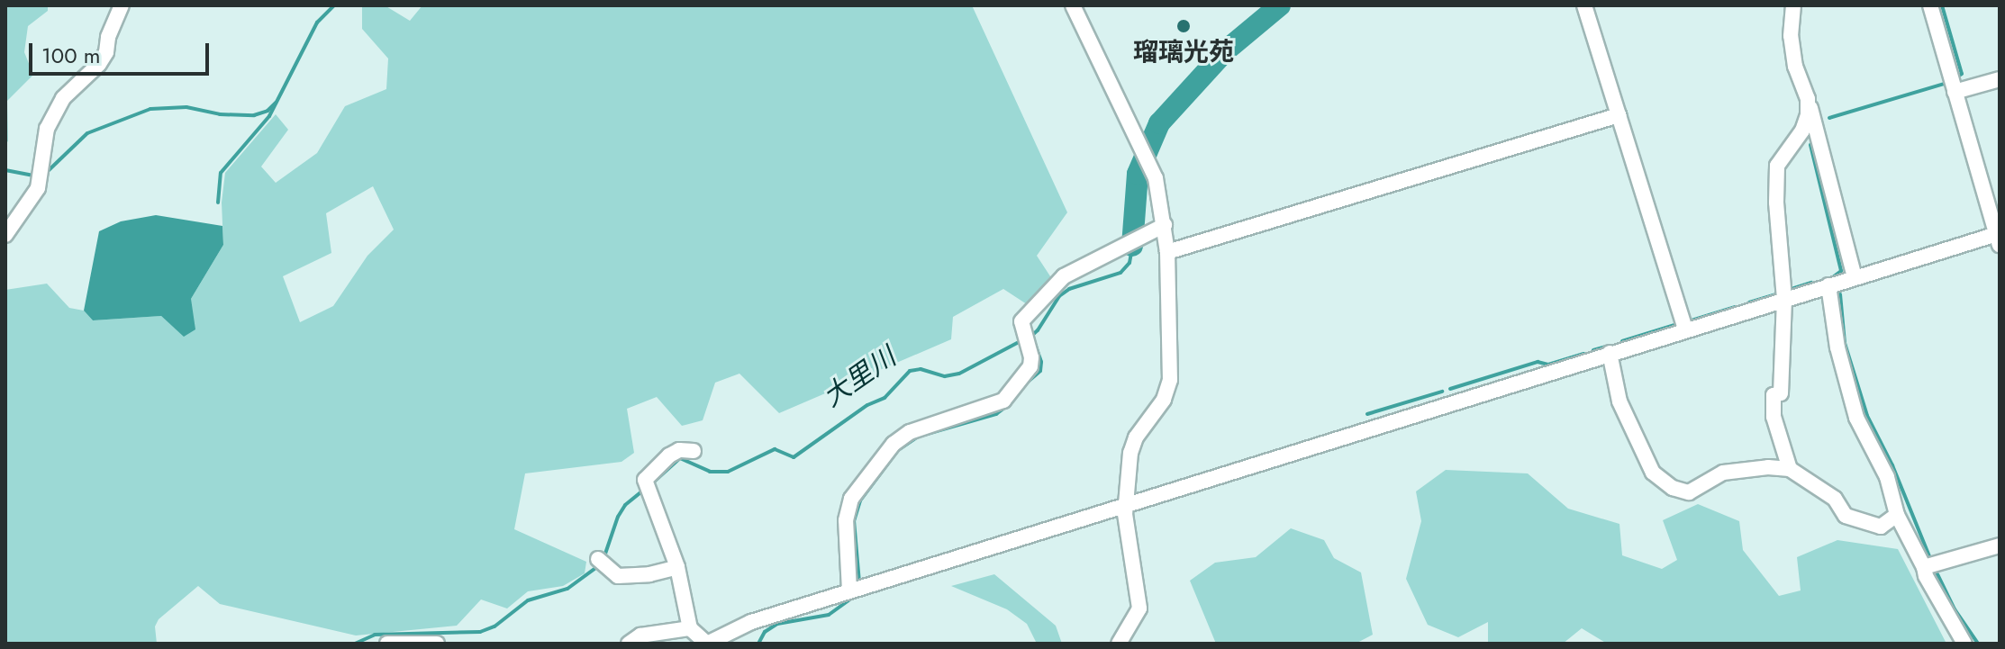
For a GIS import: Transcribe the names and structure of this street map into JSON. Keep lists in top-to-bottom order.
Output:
{
  "water": ["大里川"],
  "places": ["瑠璃光苑"],
  "scale_bar": "100 m"
}
